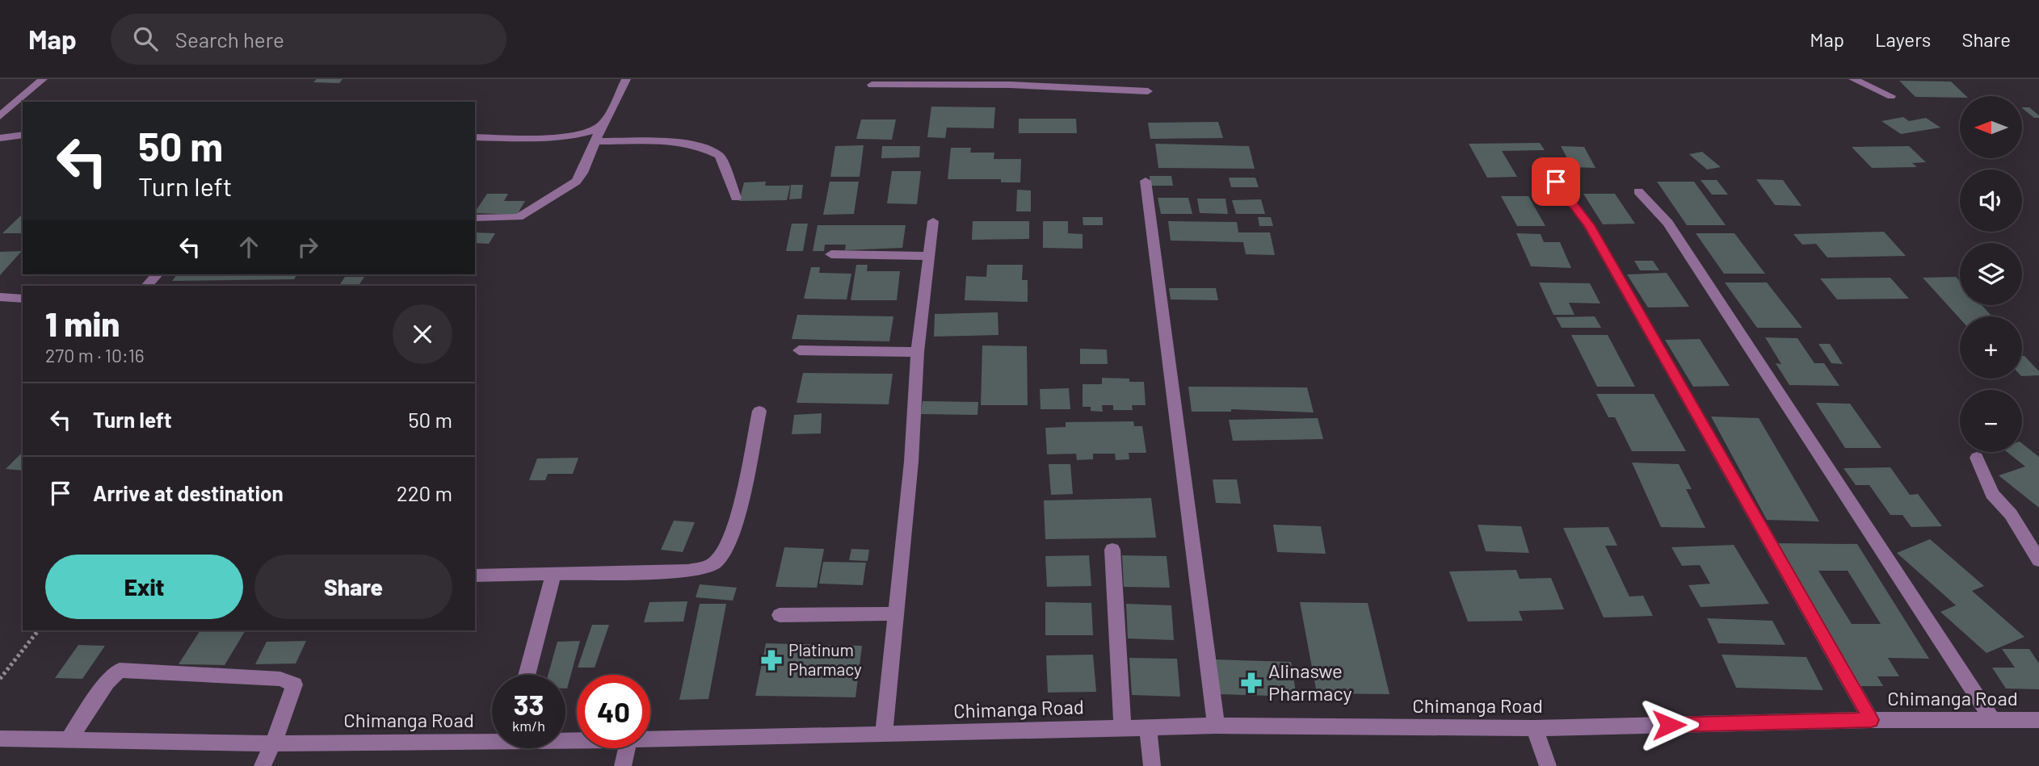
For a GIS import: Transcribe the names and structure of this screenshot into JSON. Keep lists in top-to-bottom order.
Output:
{
  "streets": {
    "street": ["Chimanga Road"]
  },
  "places": {
    "pharmacy": ["Platinum Pharmacy", "Alinaswe Pharmacy"]
  },
  "north": "left",
  "page": {
    "header": "Map",
    "search": "Search here",
    "nav": ["Map", "Layers", "Share"],
    "map_buttons": ["+", "−"],
    "turn": ["50 m", "Turn left"],
    "heading": ["1 min", "270 m · 10:16"],
    "list": [
      {
        "name": "Turn left",
        "value": "50 m"
      },
      {
        "name": "Arrive at destination",
        "value": "220 m"
      }
    ],
    "buttons": ["Exit", "Share"],
    "speed": "33 km/h",
    "limit": "40"
  }
}
